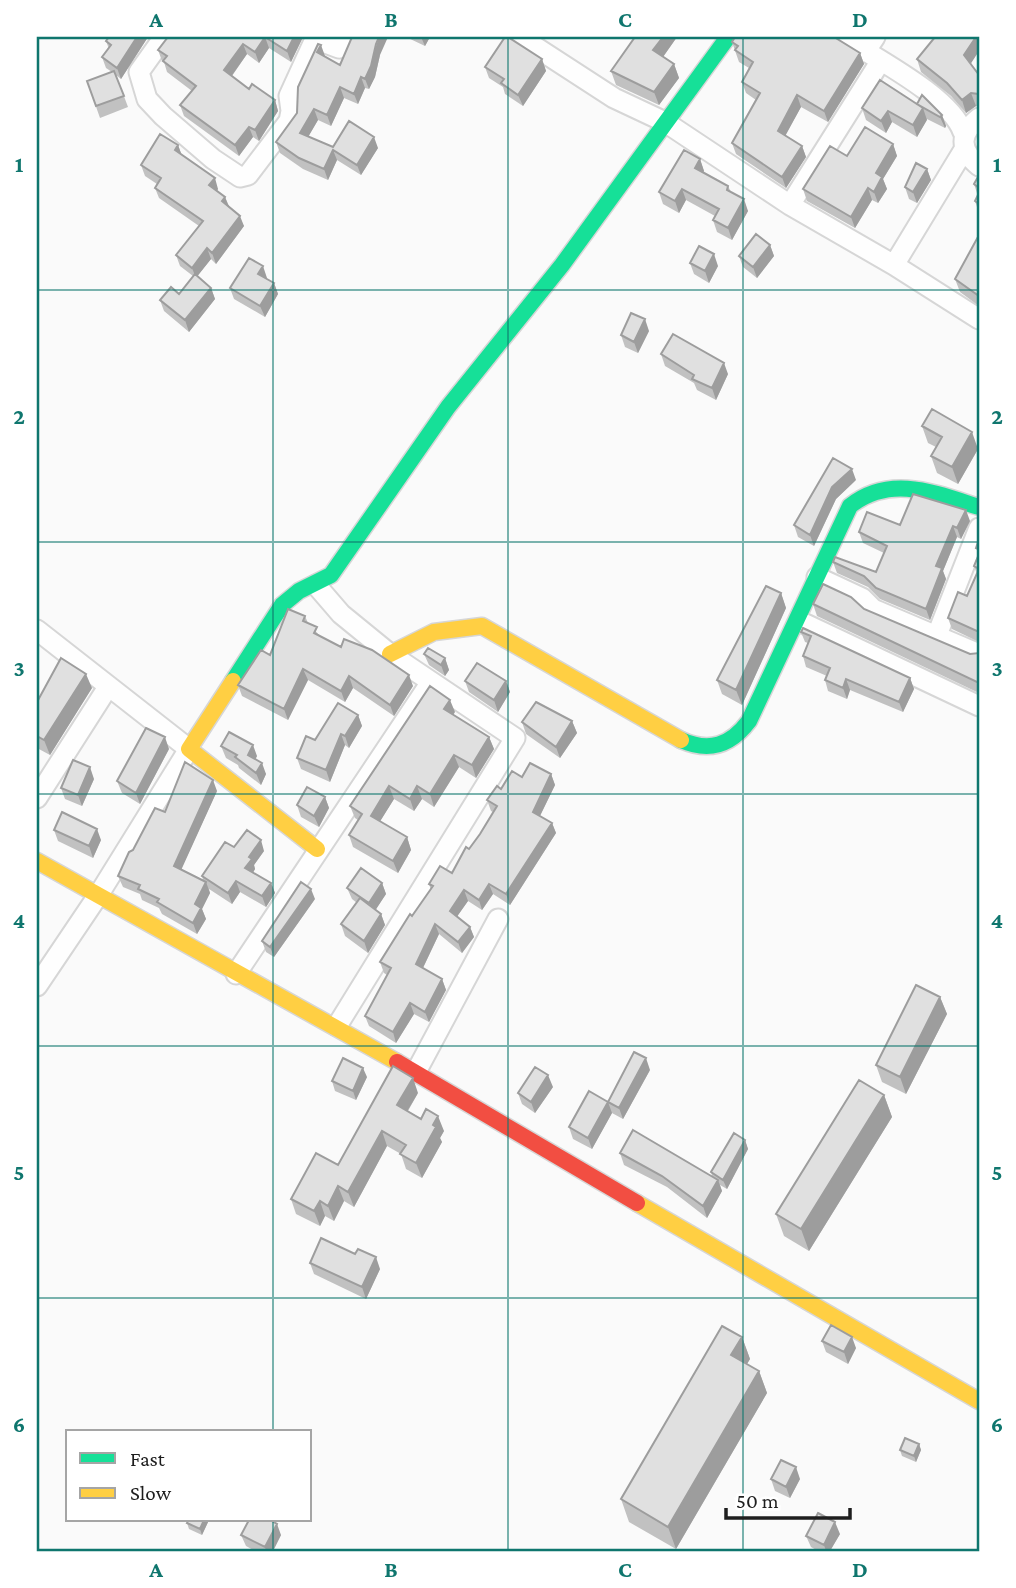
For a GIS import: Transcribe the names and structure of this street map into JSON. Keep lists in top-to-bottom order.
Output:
{
  "legend": ["Fast", "Slow"],
  "scale_bar": "50 m",
  "grid": {
    "columns": [
      "A",
      "B",
      "C",
      "D"
    ],
    "rows": [
      "1",
      "2",
      "3",
      "4",
      "5",
      "6"
    ]
  }
}
